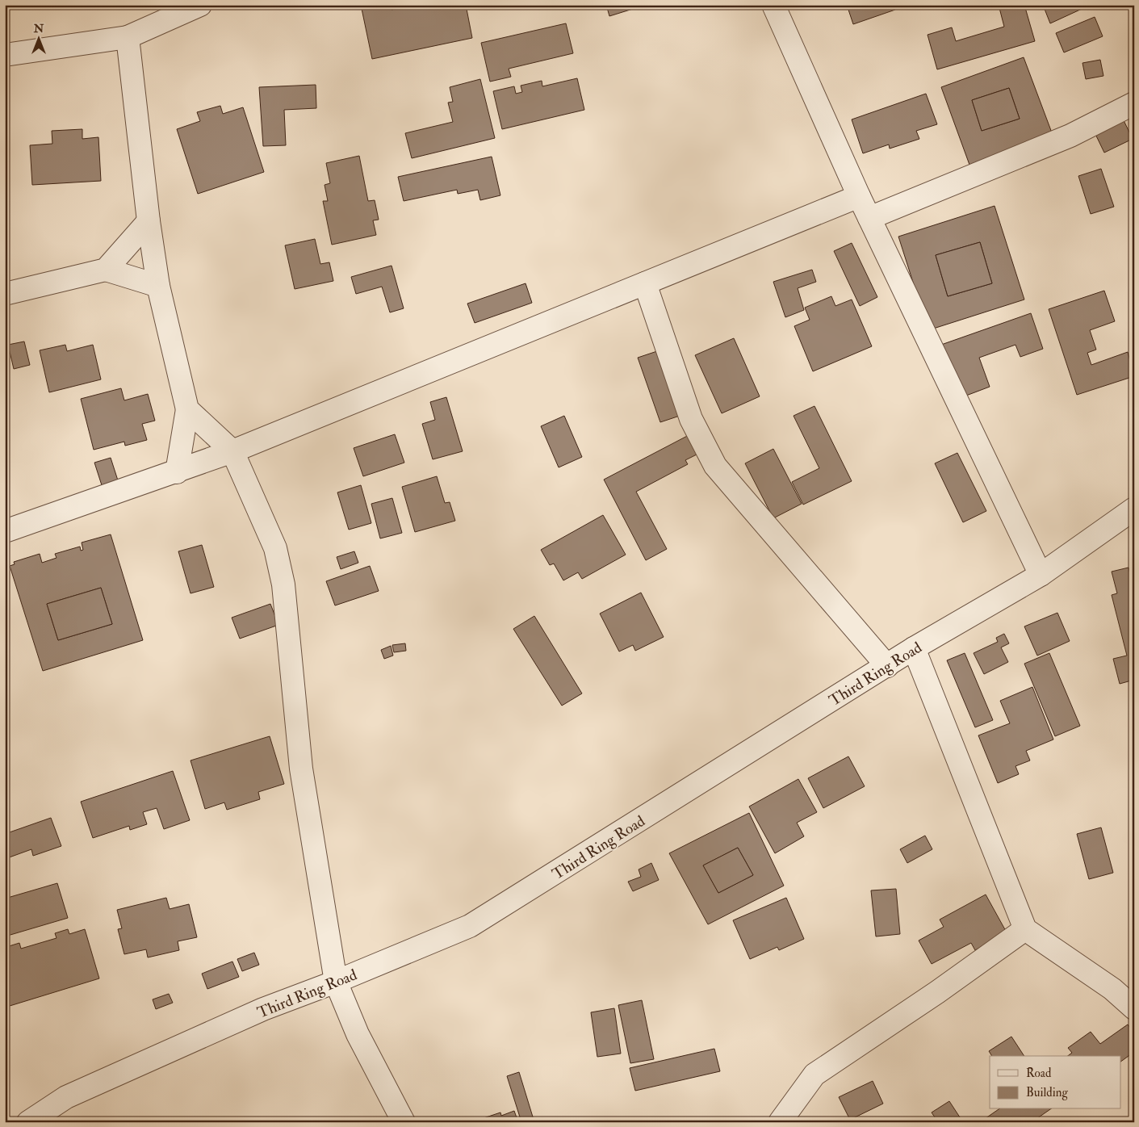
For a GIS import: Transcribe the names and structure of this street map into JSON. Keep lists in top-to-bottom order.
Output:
{
  "streets": {
    "street": ["Third Ring Road"]
  },
  "legend": ["Road", "Building"],
  "north": "top"
}
